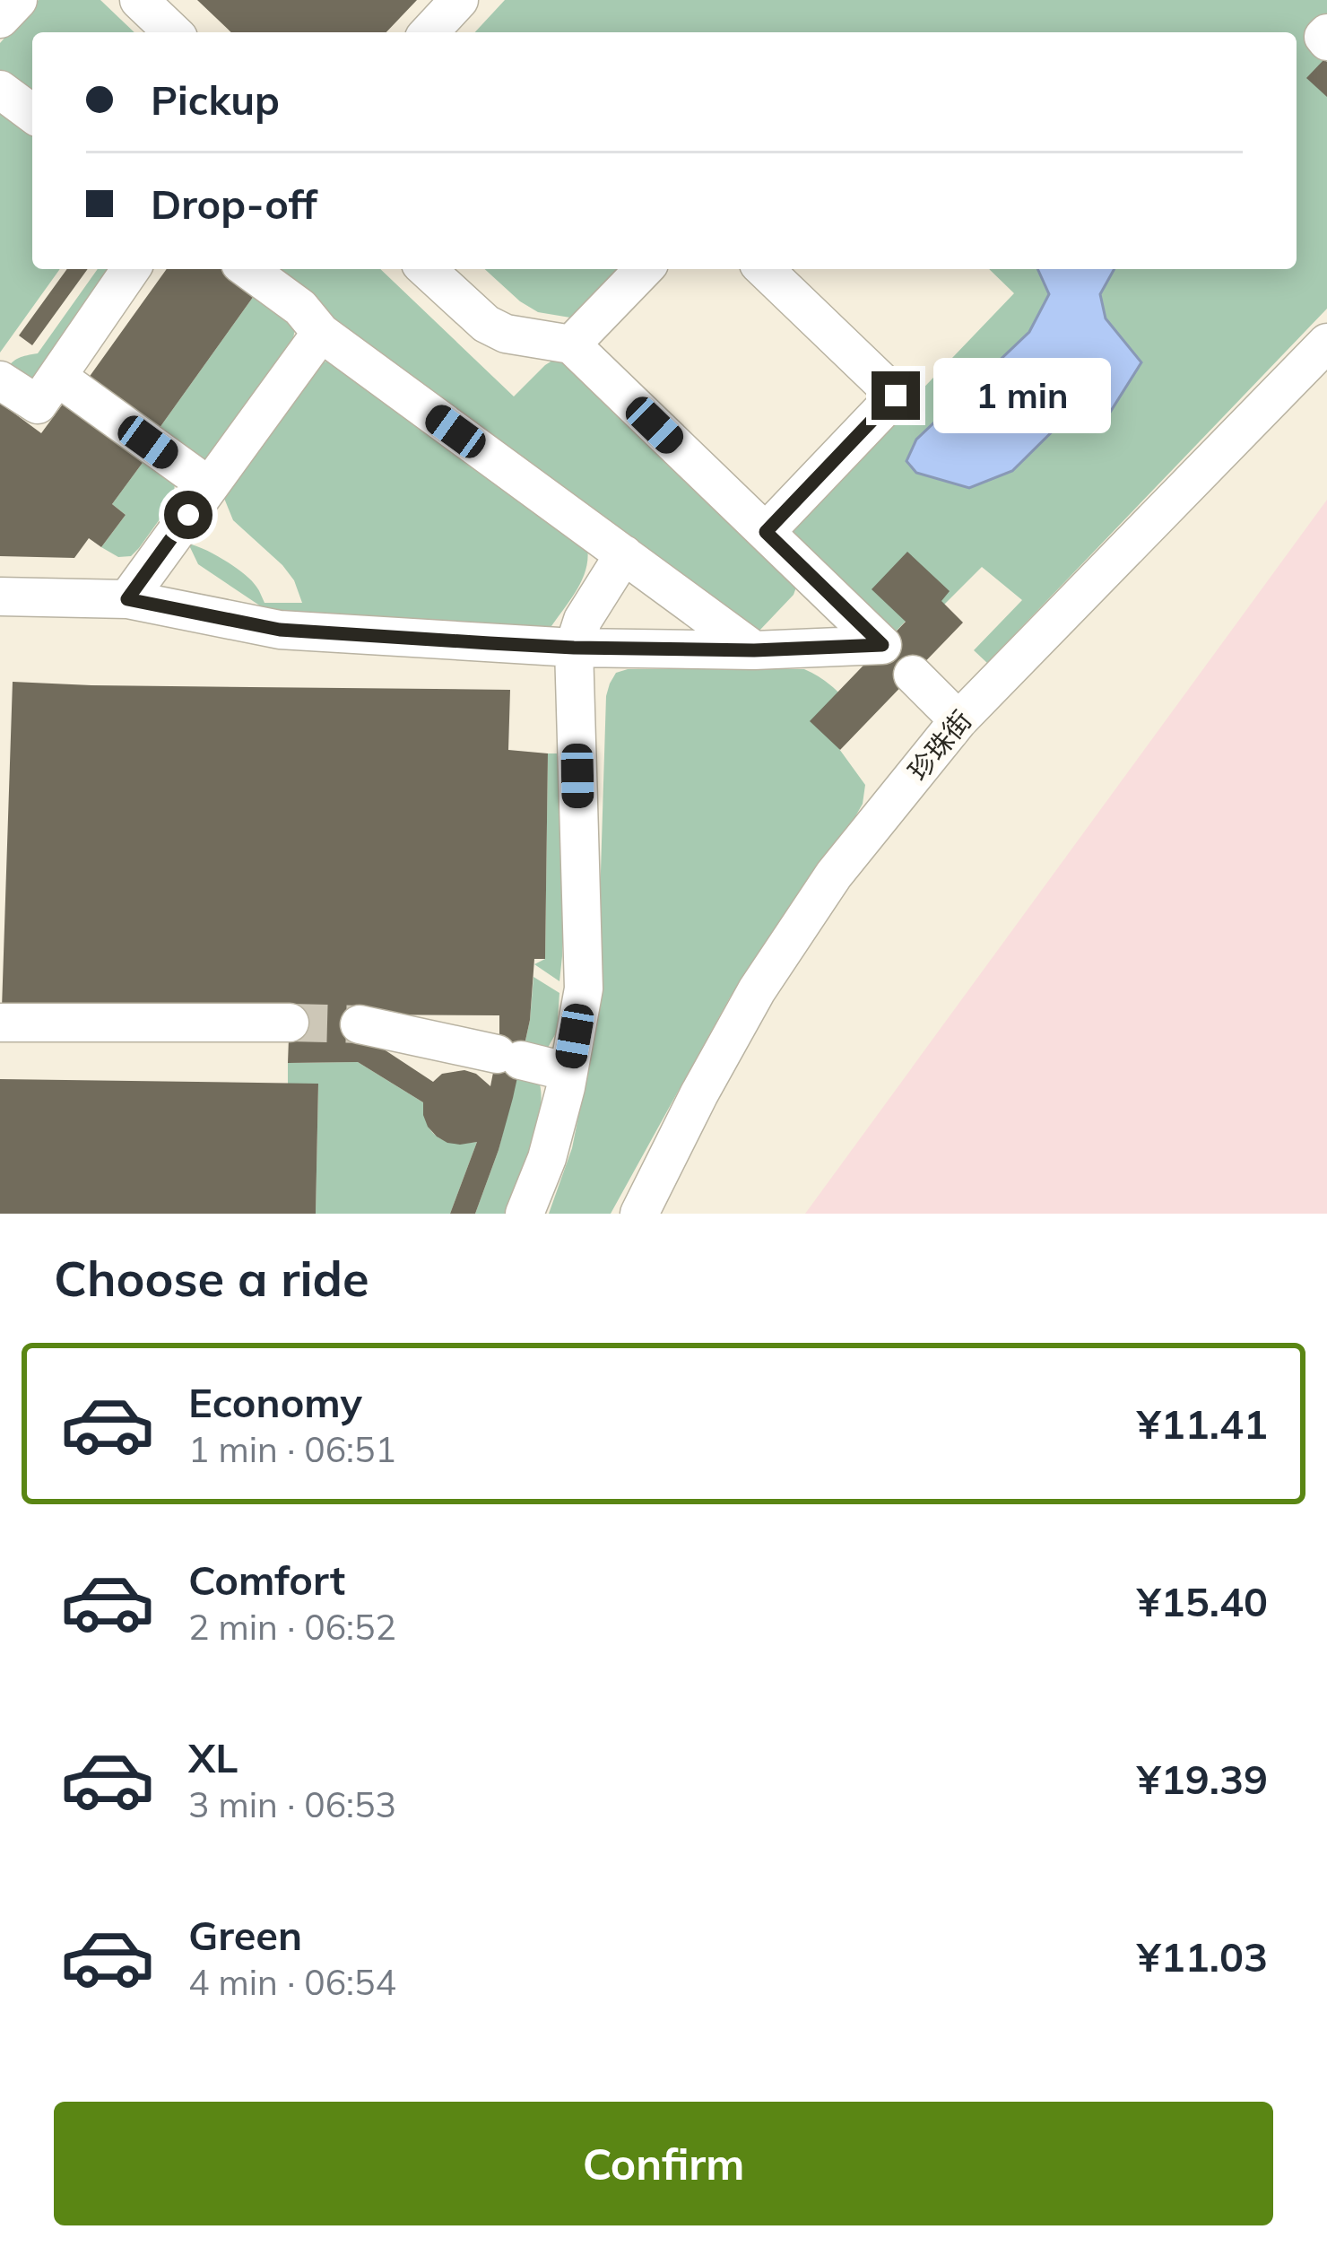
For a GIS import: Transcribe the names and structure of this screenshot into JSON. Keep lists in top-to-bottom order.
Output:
{
  "streets": {
    "street": ["珍珠街"]
  },
  "page": {
    "banner": ["Pickup", "Drop-off"],
    "bubble": "1 min",
    "heading": "Choose a ride",
    "list": [
      {
        "name": "Economy",
        "note": "1 min · 06:51",
        "value": "¥11.41"
      },
      {
        "name": "Comfort",
        "note": "2 min · 06:52",
        "value": "¥15.40"
      },
      {
        "name": "XL",
        "note": "3 min · 06:53",
        "value": "¥19.39"
      },
      {
        "name": "Green",
        "note": "4 min · 06:54",
        "value": "¥11.03"
      }
    ],
    "buttons": "Confirm"
  }
}
